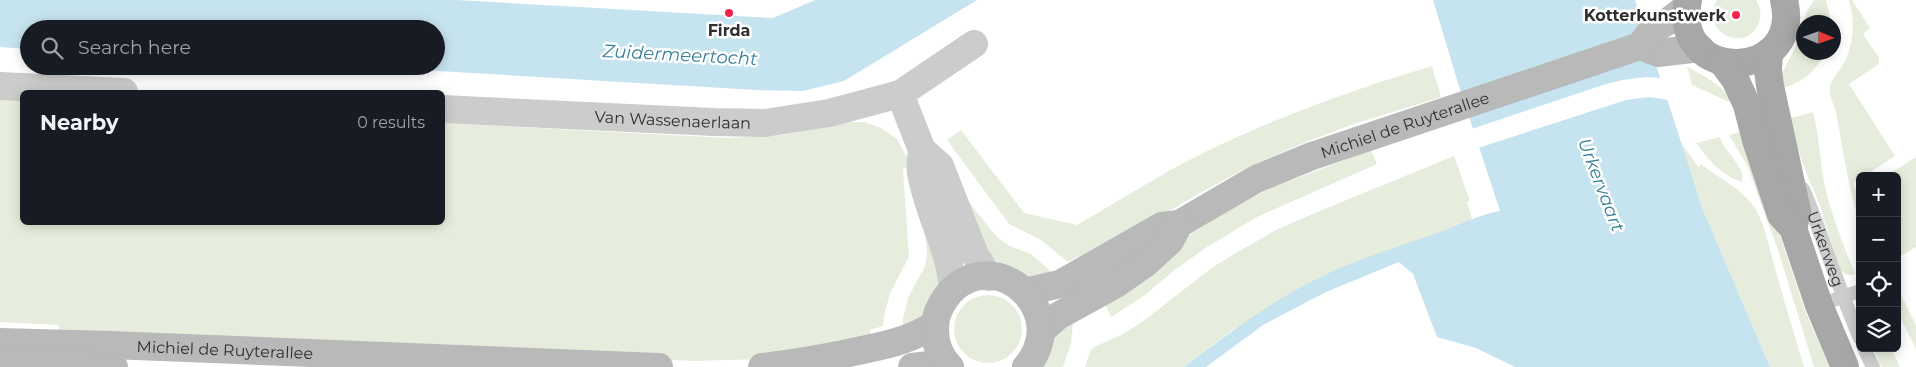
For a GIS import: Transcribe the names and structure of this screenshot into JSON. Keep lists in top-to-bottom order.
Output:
{
  "streets": {
    "main road": ["Michiel de Ruyterallee", "Urkerweg"],
    "street": ["Van Wassenaerlaan"]
  },
  "water": ["Zuidermeertocht", "Urkervaart"],
  "places": ["Firda", "Kotterkunstwerk"],
  "north": "right",
  "page": {
    "search": "Search here",
    "heading": ["Nearby", "0 results"],
    "map_buttons": ["+", "−"]
  }
}
